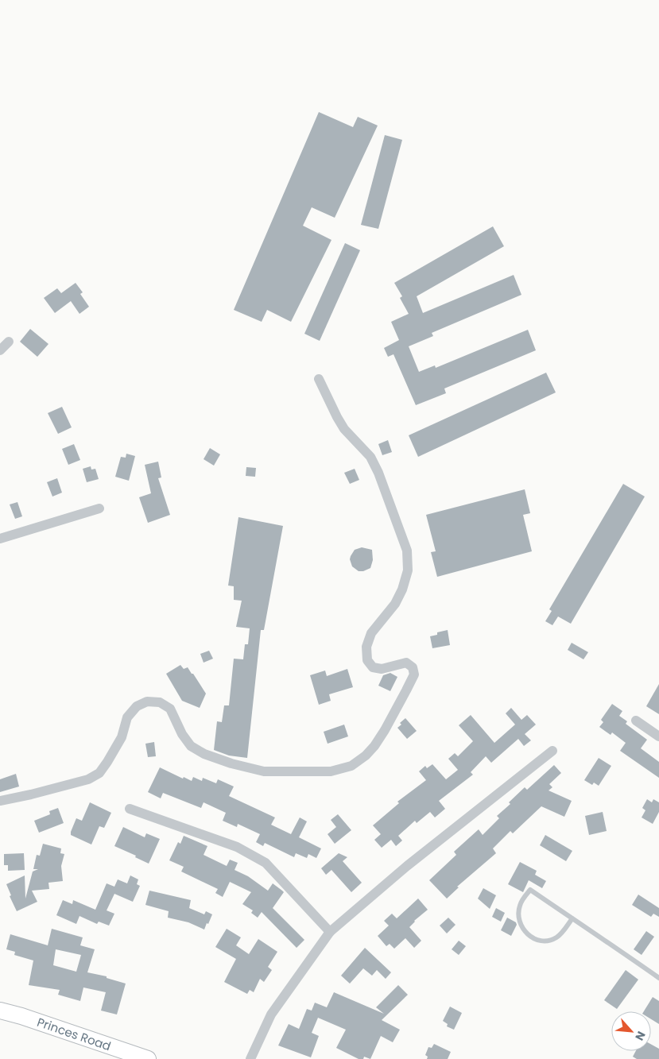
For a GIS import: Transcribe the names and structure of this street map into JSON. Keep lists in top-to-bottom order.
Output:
{
  "streets": {
    "main road": ["Princes Road"]
  },
  "north": "bottom right"
}
